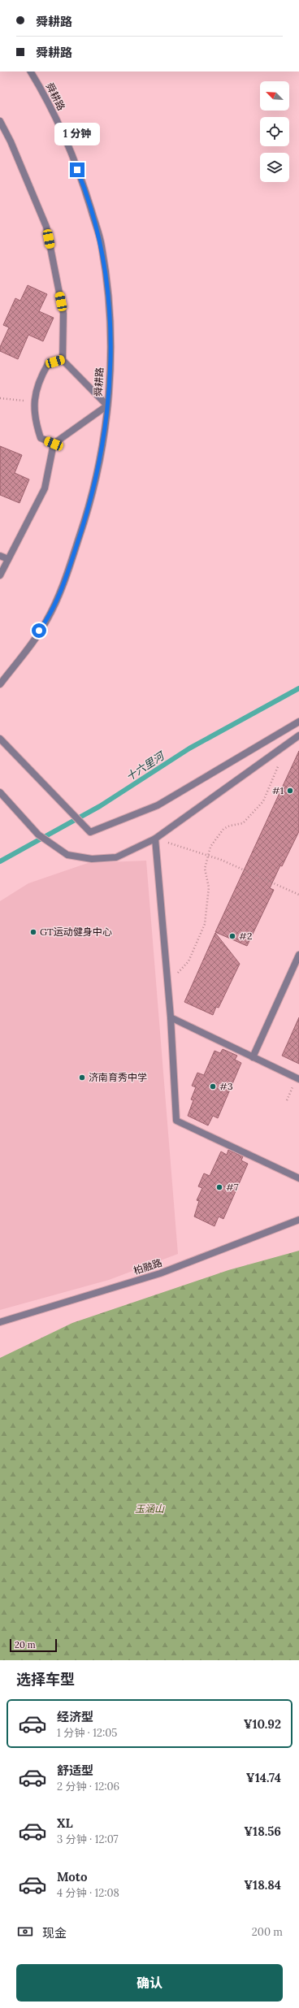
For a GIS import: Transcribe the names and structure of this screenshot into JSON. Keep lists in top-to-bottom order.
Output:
{
  "streets": {
    "street": ["舜耕路", "柏融路"]
  },
  "water": ["十六里河"],
  "parks": ["玉涵山"],
  "places": [
    "#1",
    "GT运动健身中心",
    "#2",
    "济南育秀中学",
    "#3",
    "#7"
  ],
  "scale_bar": "20 m",
  "north": "top left",
  "page": {
    "banner": ["舜耕路", "舜耕路"],
    "bubble": "1 分钟",
    "scale": "20 m",
    "heading": "选择车型",
    "list": [
      {
        "name": "经济型",
        "note": "1 分钟 · 12:05",
        "value": "¥10.92"
      },
      {
        "name": "舒适型",
        "note": "2 分钟 · 12:06",
        "value": "¥14.74"
      },
      {
        "name": "XL",
        "note": "3 分钟 · 12:07",
        "value": "¥18.56"
      },
      {
        "name": "Moto",
        "note": "4 分钟 · 12:08",
        "value": "¥18.84"
      }
    ],
    "pay": ["现金", "200 m"],
    "buttons": "确认"
  }
}
